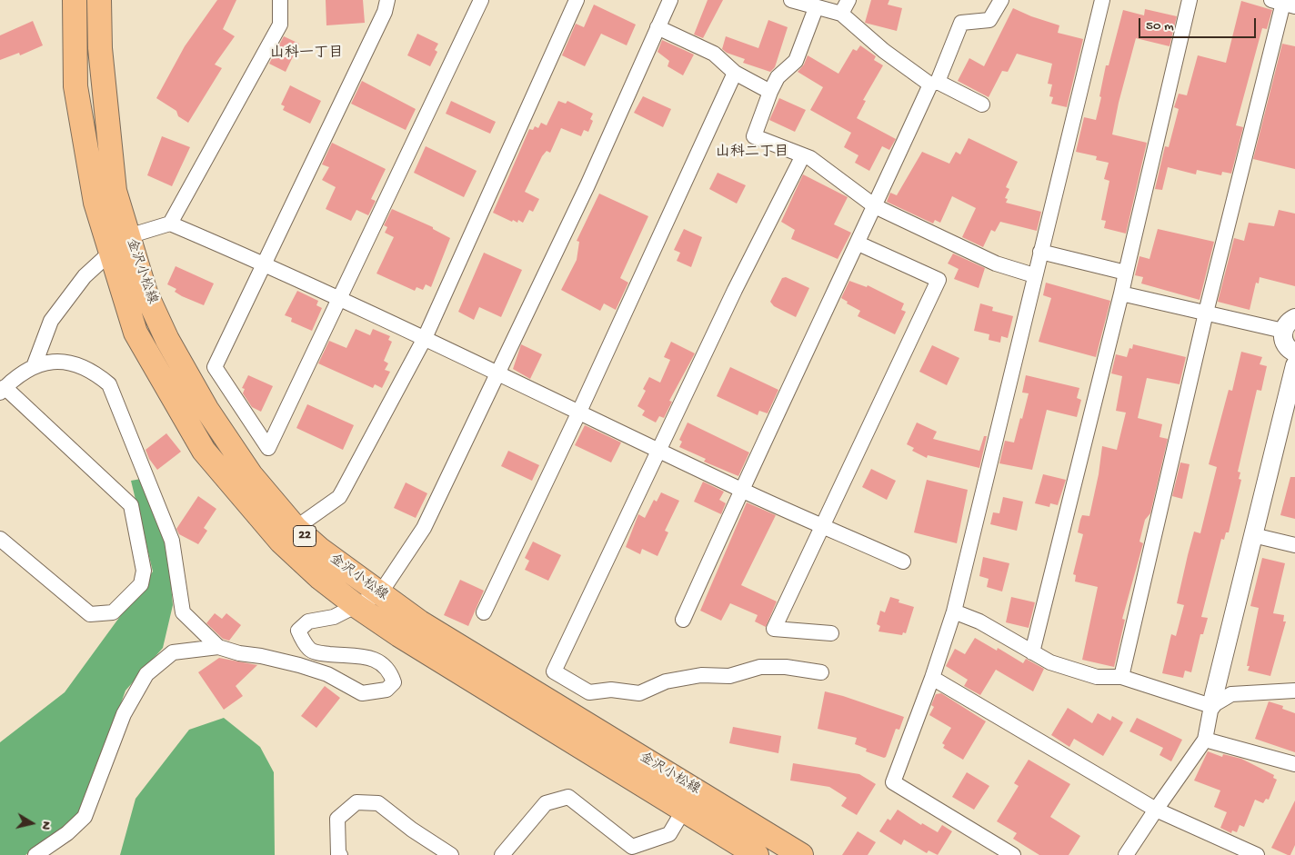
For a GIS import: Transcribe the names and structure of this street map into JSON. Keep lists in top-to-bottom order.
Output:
{
  "streets": {
    "main road": ["金沢小松線", "22"]
  },
  "districts": ["山科一丁目", "山科二丁目"],
  "scale_bar": "50 m",
  "north": "right"
}
